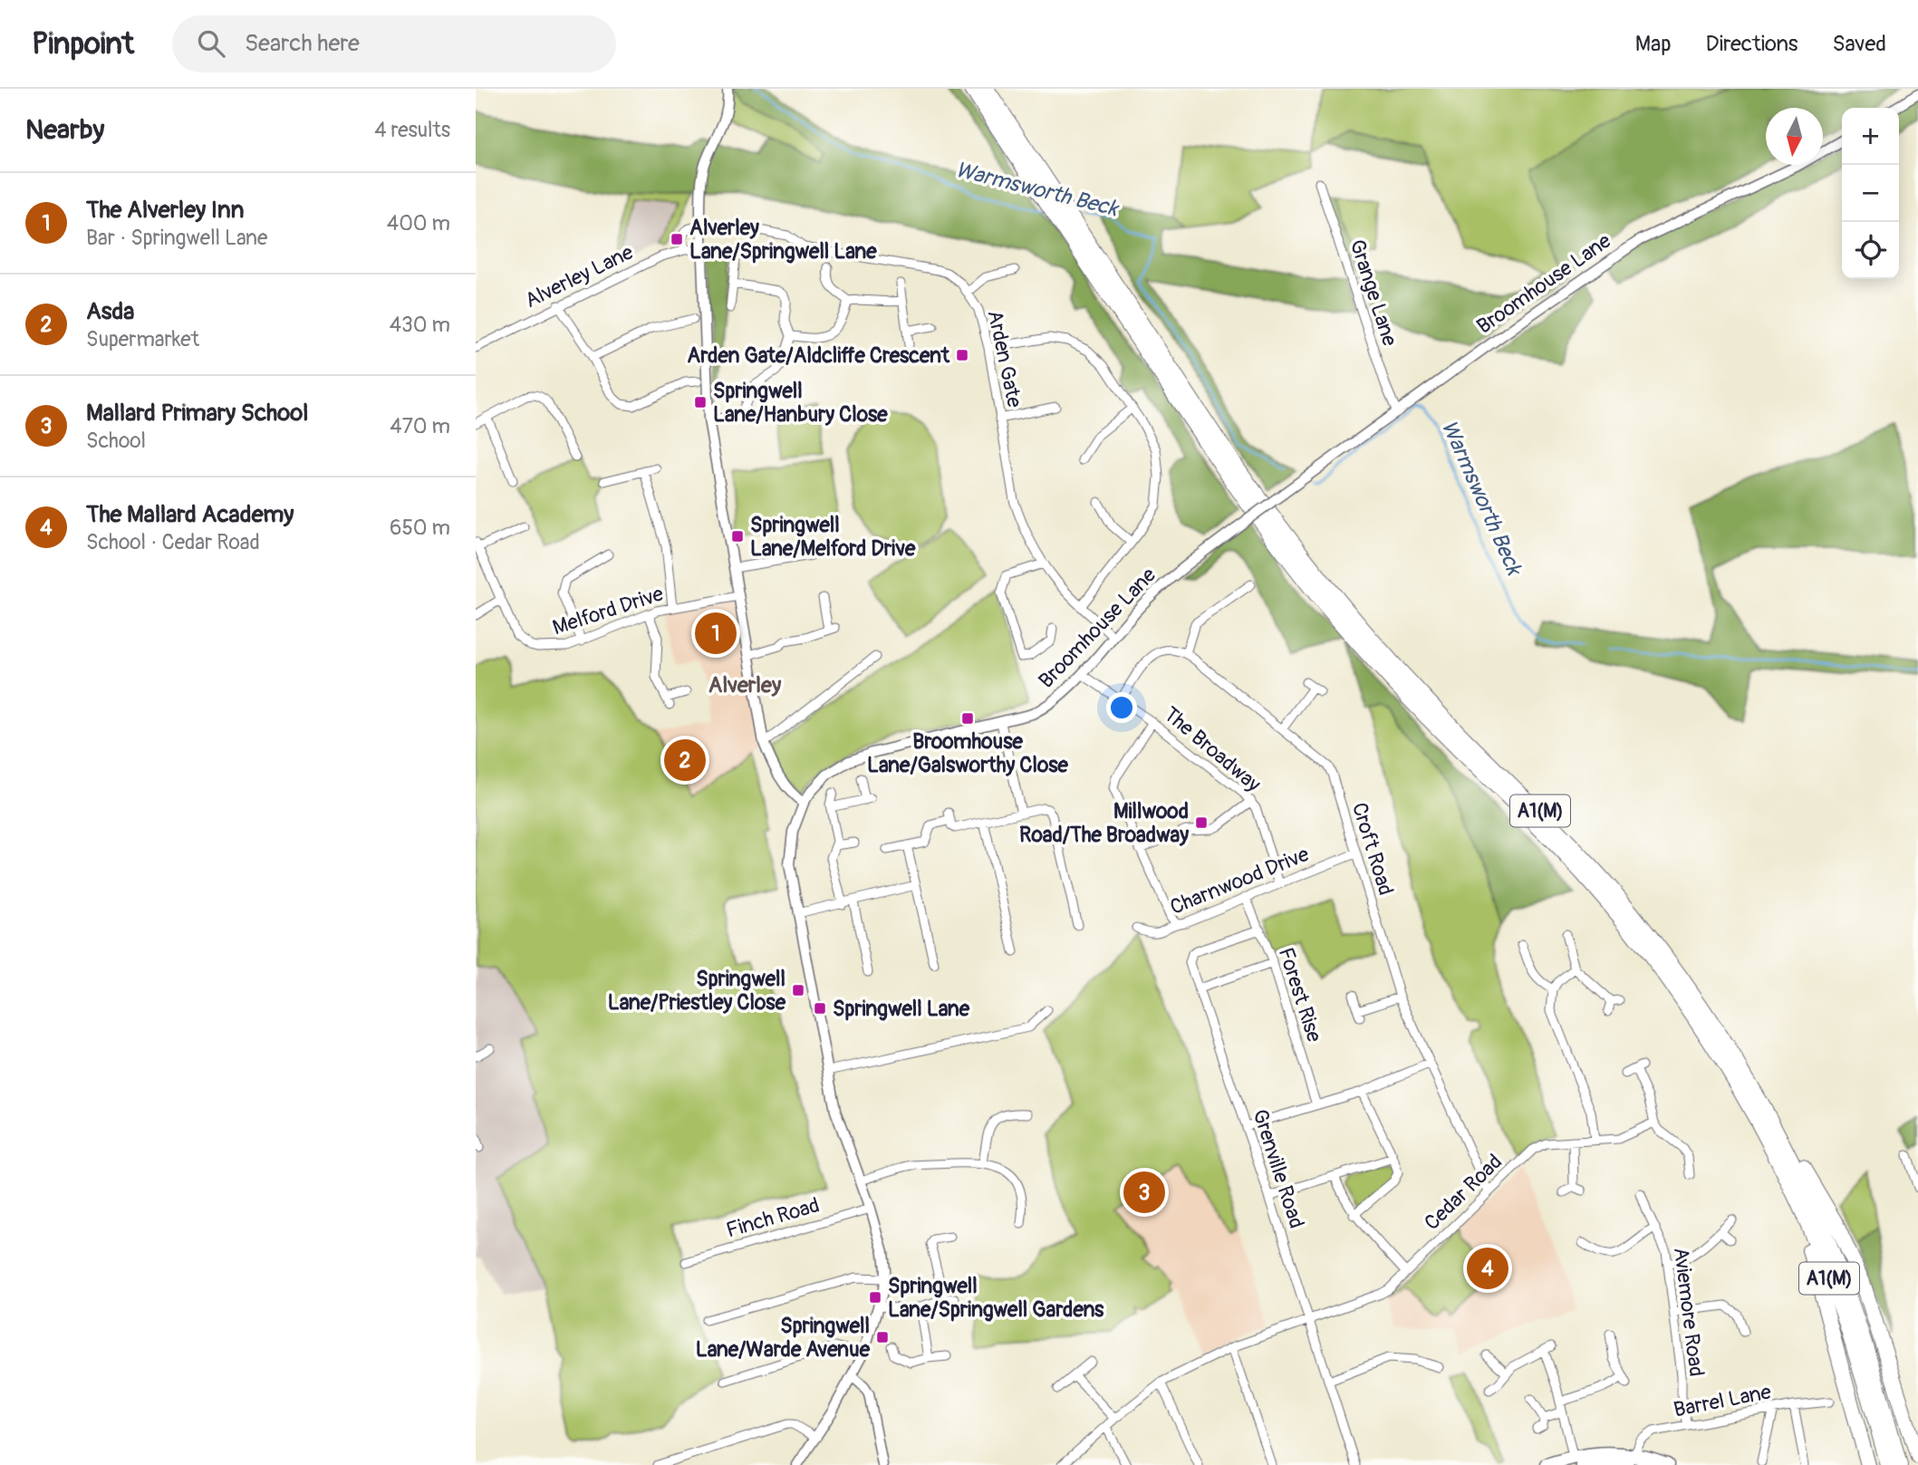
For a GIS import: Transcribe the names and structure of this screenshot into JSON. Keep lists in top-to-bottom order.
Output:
{
  "streets": {
    "highway": ["A1(M)"],
    "street": [
      "Alverley Lane",
      "Broomhouse Lane",
      "Grange Lane",
      "Arden Gate",
      "Melford Drive",
      "The Broadway",
      "Croft Road",
      "Charnwood Drive",
      "Forest Rise",
      "Grenville Road",
      "Cedar Road",
      "Finch Road",
      "Aviemore Road",
      "Barrel Lane"
    ]
  },
  "crossings": [
    ["Broomhouse Lane", "Grange Lane"],
    ["Broomhouse Lane", "Arden Gate"],
    ["Broomhouse Lane", "The Broadway"],
    ["The Broadway", "Charnwood Drive"],
    ["Croft Road", "Charnwood Drive"],
    ["Croft Road", "Cedar Road"],
    ["Charnwood Drive", "Forest Rise"],
    ["Forest Rise", "Grenville Road"],
    ["Grenville Road", "Cedar Road"],
    ["Aviemore Road", "Barrel Lane"]
  ],
  "districts": ["Alverley"],
  "water": ["Warmsworth Beck"],
  "places": {
    "transit": [
      "Alverley Lane/Springwell Lane",
      "Arden Gate/Aldcliffe Crescent",
      "Springwell Lane/Hanbury Close",
      "Springwell Lane/Melford Drive",
      "Broomhouse Lane/Galsworthy Close",
      "Millwood Road/The Broadway",
      "Springwell Lane/Priestley Close",
      "Springwell Lane",
      "Springwell Lane/Springwell Gardens",
      "Springwell Lane/Warde Avenue"
    ]
  },
  "north": "bottom",
  "page": {
    "header": "Pinpoint",
    "search": "Search here",
    "nav": ["Map", "Directions", "Saved"],
    "heading": ["Nearby", "4 results"],
    "map_buttons": ["+", "−"],
    "list": [
      {
        "mark": "1",
        "name": "The Alverley Inn",
        "note": "Bar · Springwell Lane",
        "value": "400 m"
      },
      {
        "mark": "2",
        "name": "Asda",
        "note": "Supermarket",
        "value": "430 m"
      },
      {
        "mark": "3",
        "name": "Mallard Primary School",
        "note": "School",
        "value": "470 m"
      },
      {
        "mark": "4",
        "name": "The Mallard Academy",
        "note": "School · Cedar Road",
        "value": "650 m"
      }
    ],
    "pins": [
      "1",
      "2",
      "3",
      "4"
    ]
  }
}
